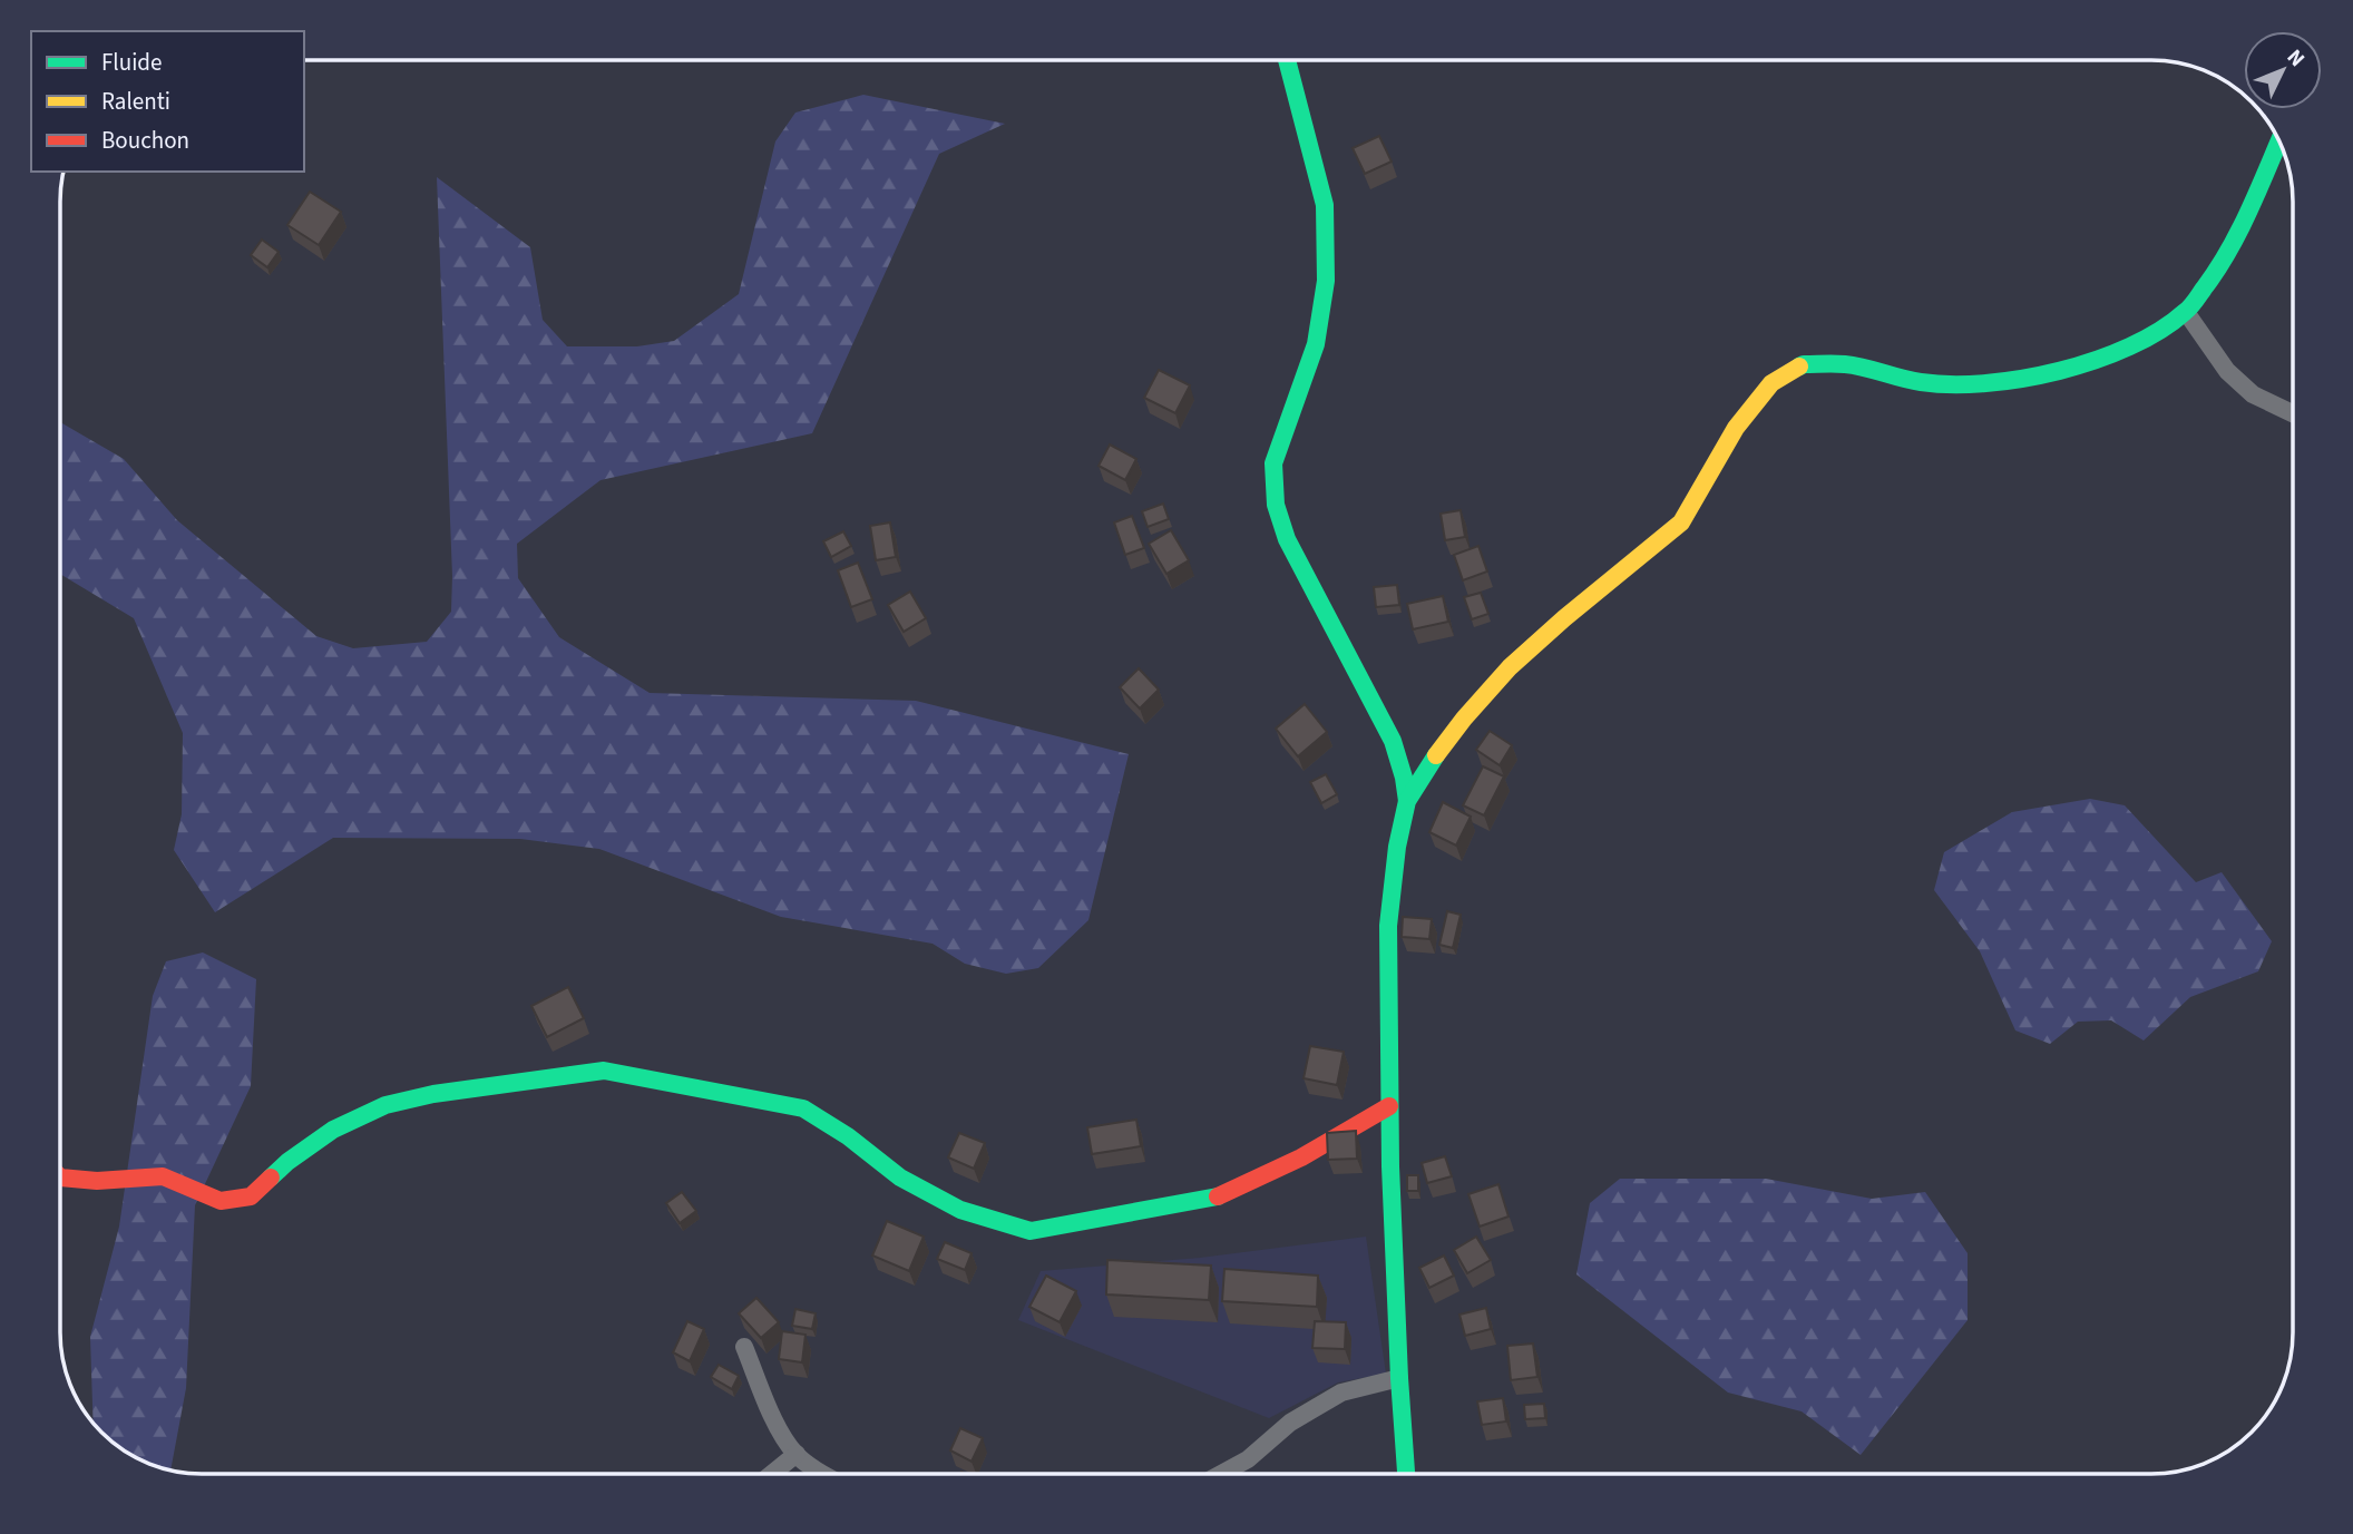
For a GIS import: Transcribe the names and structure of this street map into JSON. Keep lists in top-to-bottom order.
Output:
{
  "legend": ["Fluide", "Ralenti", "Bouchon"],
  "north": "top right"
}
